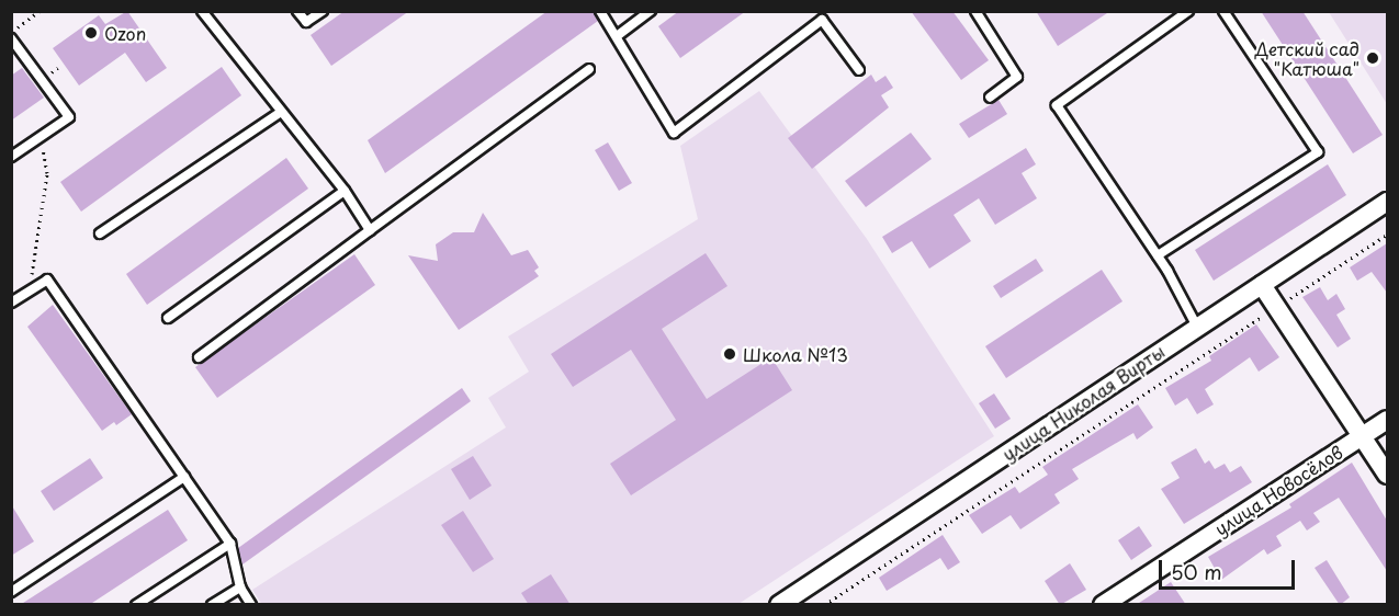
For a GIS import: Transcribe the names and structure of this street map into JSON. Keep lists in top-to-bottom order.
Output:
{
  "streets": {
    "street": ["улица Николая Вирты", "улица Новосёлов"]
  },
  "places": ["Ozon", "Детский сад \"Катюша\"", "Школа №13"],
  "scale_bar": "50 m"
}
